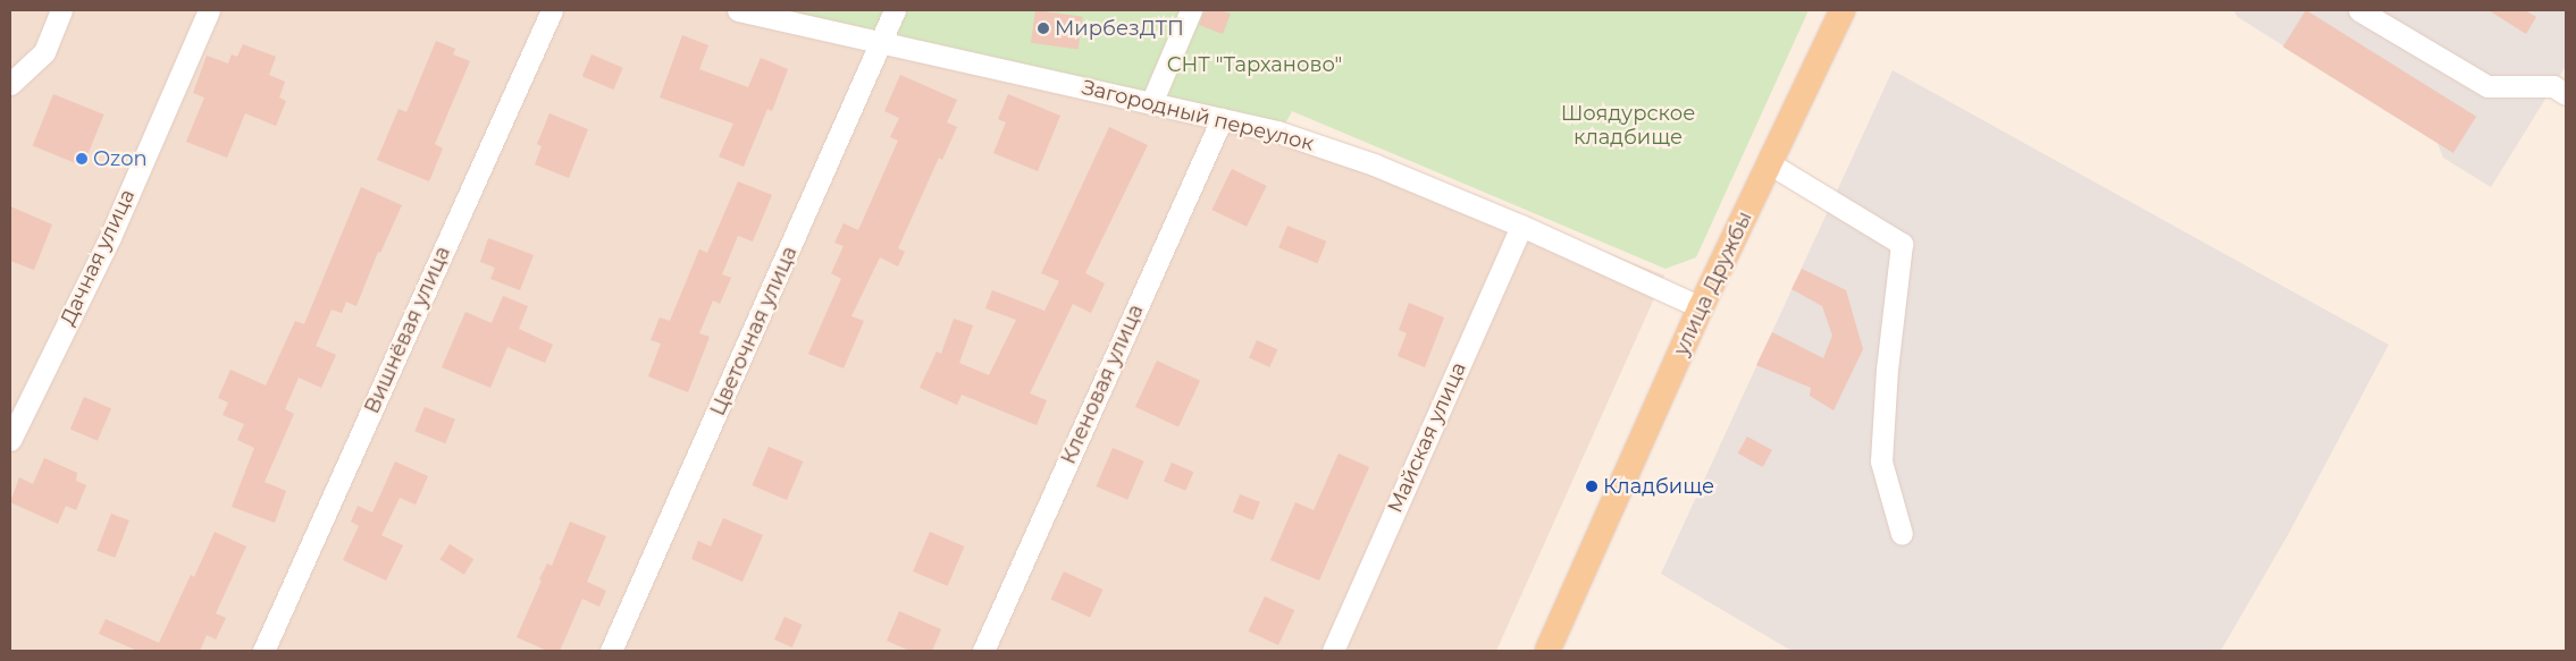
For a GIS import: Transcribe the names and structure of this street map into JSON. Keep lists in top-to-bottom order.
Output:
{
  "streets": {
    "main road": ["улица Дружбы"],
    "street": [
      "Загородный переулок",
      "Дачная улица",
      "Вишнёвая улица",
      "Цветочная улица",
      "Кленовая улица",
      "Майская улица"
    ]
  },
  "crossings": [
    ["Загородный переулок", "улица Дружбы"],
    ["Загородный переулок", "Цветочная улица"],
    ["Загородный переулок", "Кленовая улица"],
    ["Загородный переулок", "Майская улица"]
  ],
  "parks": ["СНТ \"Тарханово\"", "Шоядурское кладбище"],
  "places": ["МирбезДТП", "Ozon", "Кладбище"]
}
